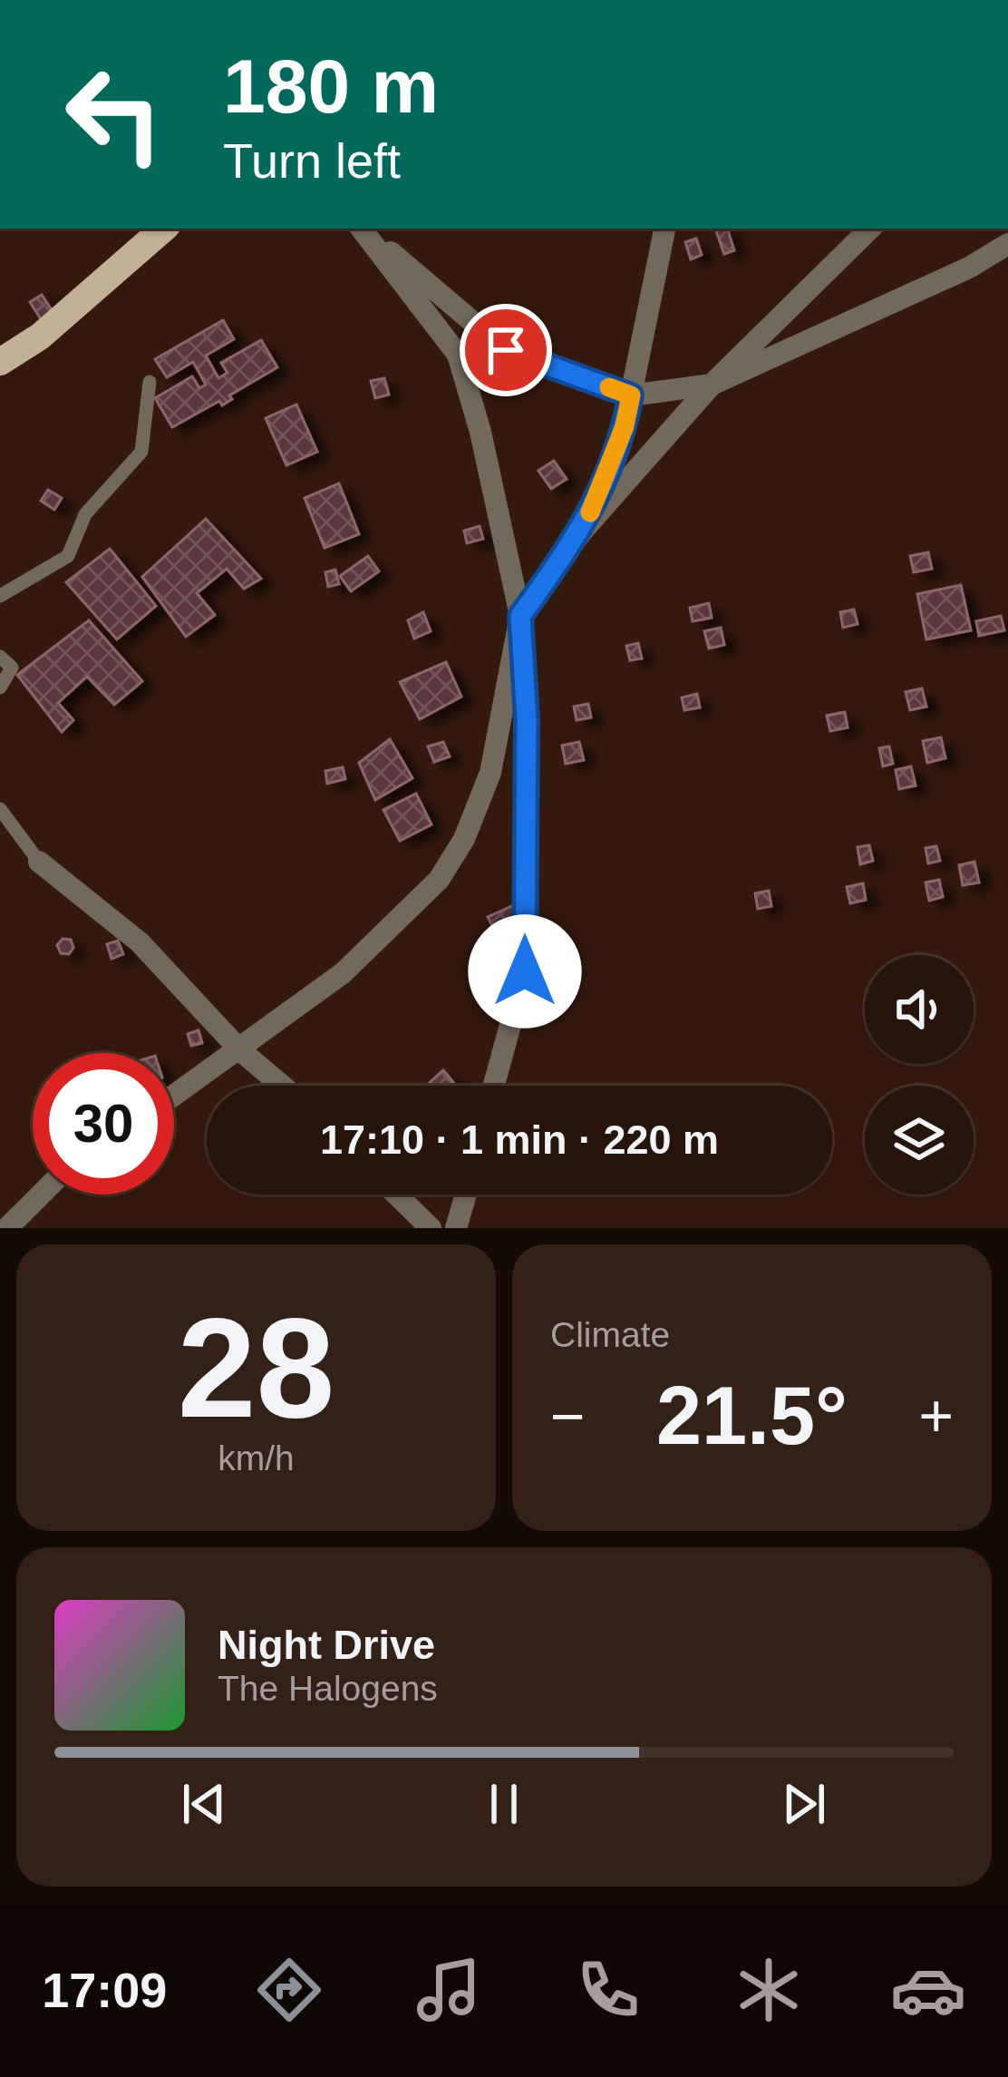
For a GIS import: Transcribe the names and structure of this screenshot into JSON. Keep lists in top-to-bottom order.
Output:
{
  "page": {
    "turn": ["180 m", "Turn left"],
    "limit": "30",
    "trip": "17:10 · 1 min · 220 m",
    "tile": [
      ["28", "km/h"],
      "Climate"
    ],
    "heat": ["−", "21.5°", "+"],
    "song": ["Night Drive", "The Halogens"],
    "tabs": "17:09"
  }
}
